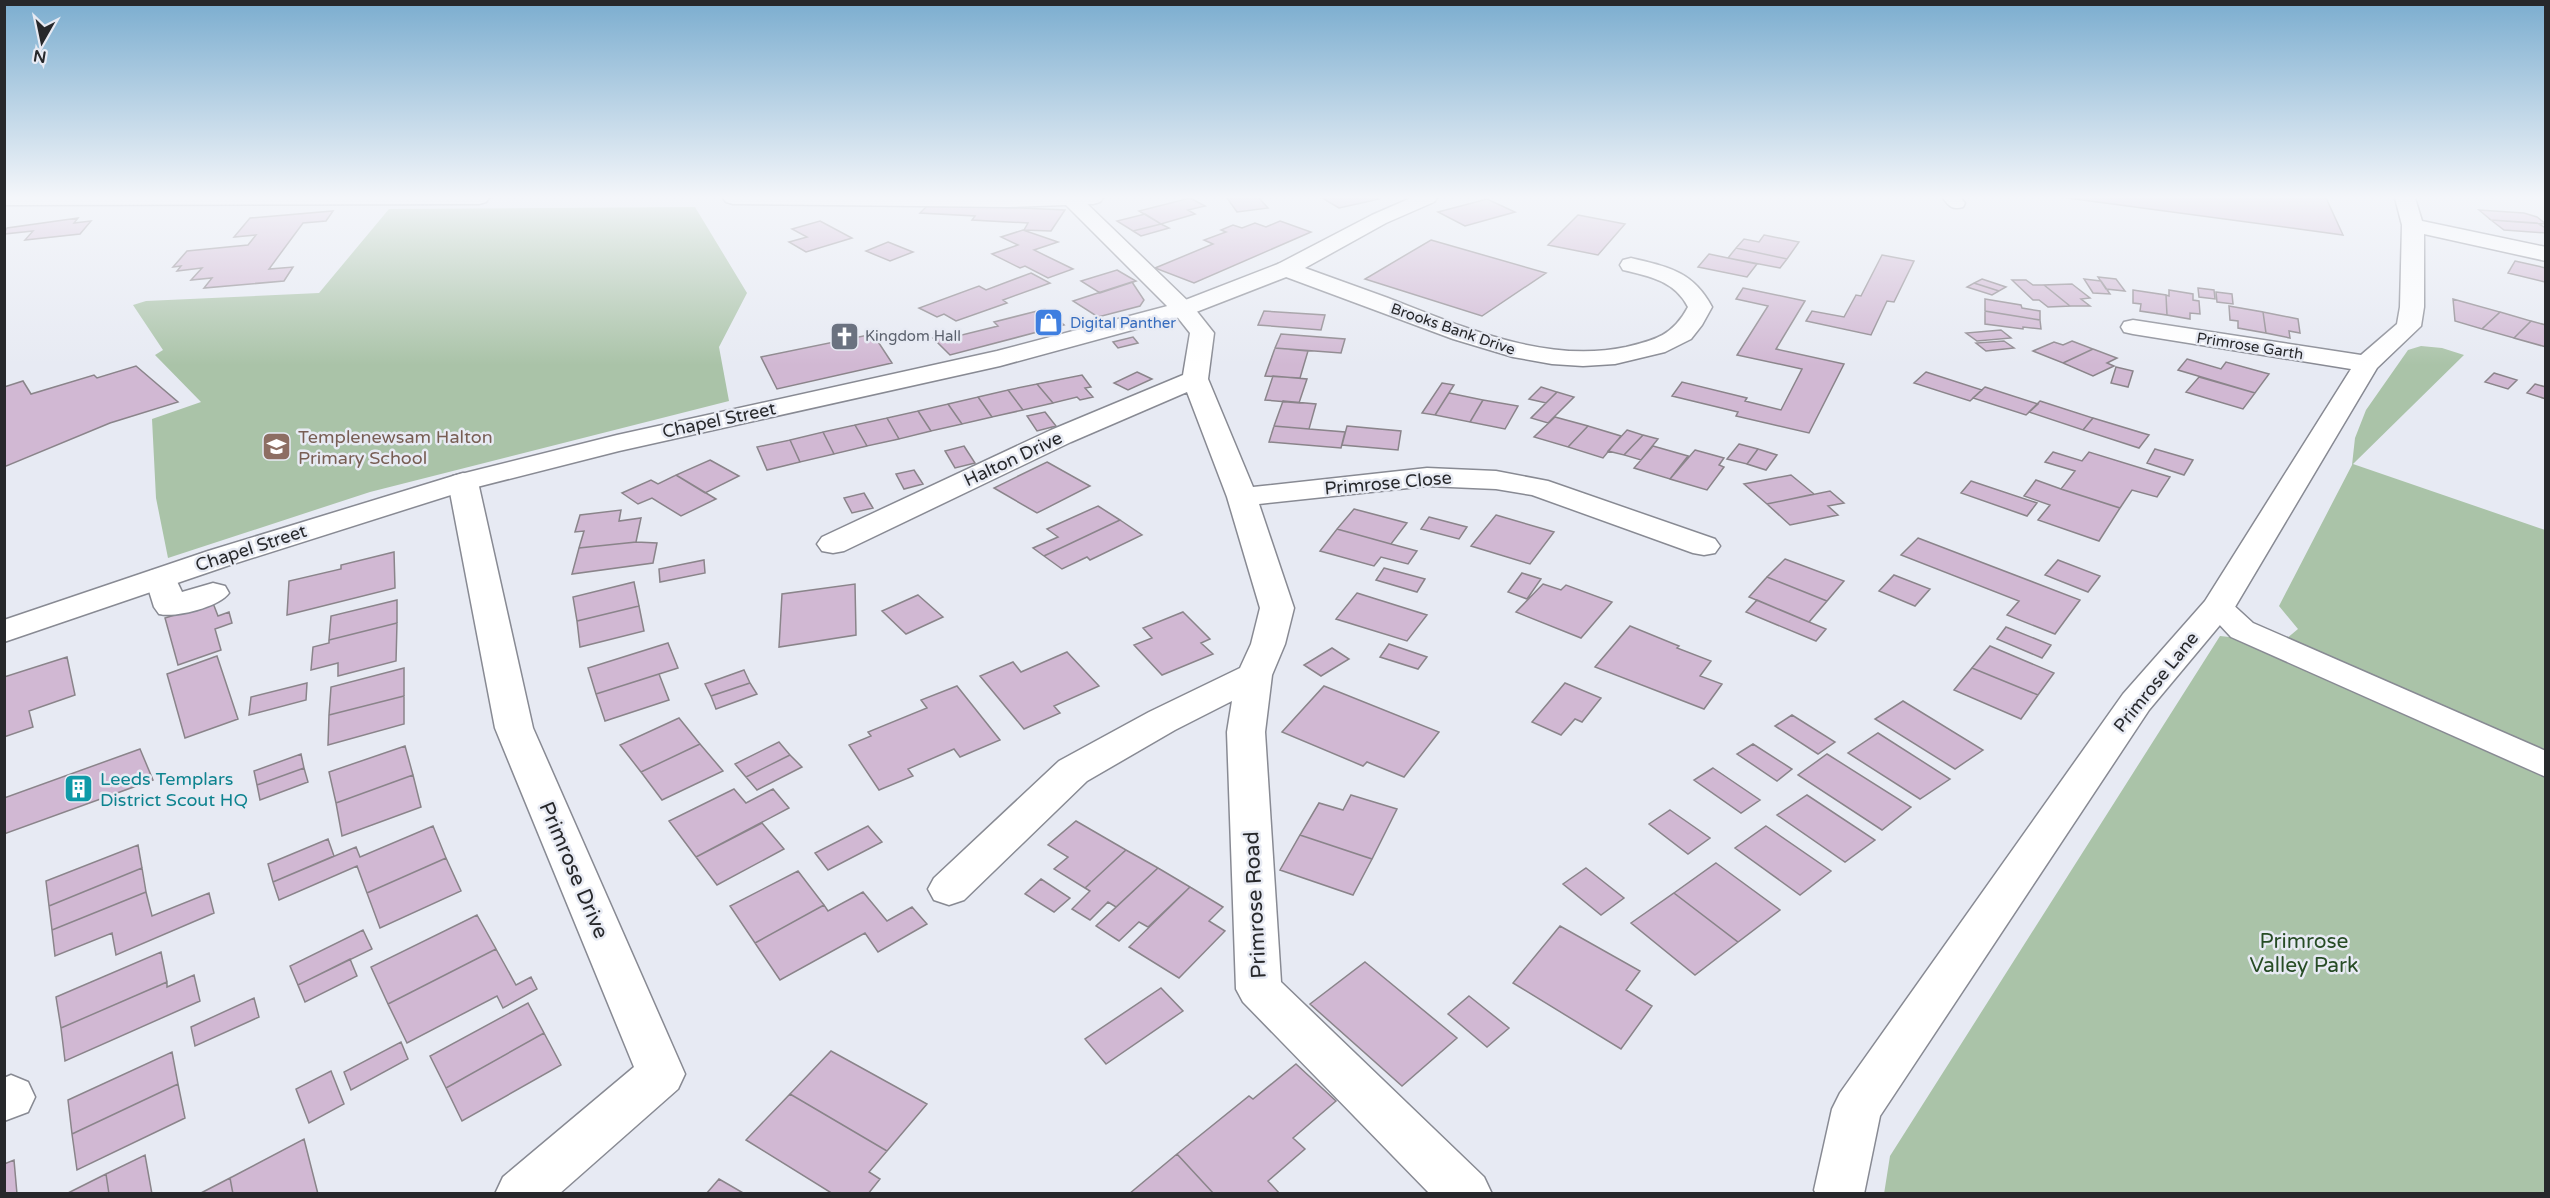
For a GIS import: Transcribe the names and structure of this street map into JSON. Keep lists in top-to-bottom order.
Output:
{
  "streets": {
    "street": [
      "Brooks Bank Drive",
      "Primrose Garth",
      "Chapel Street",
      "Halton Drive",
      "Primrose Close",
      "Primrose Lane",
      "Primrose Drive",
      "Primrose Road"
    ]
  },
  "crossings": [
    ["Brooks Bank Drive", "Chapel Street"],
    ["Primrose Garth", "Primrose Lane"],
    ["Chapel Street", "Primrose Drive"],
    ["Halton Drive", "Primrose Road"],
    ["Primrose Close", "Primrose Road"]
  ],
  "parks": ["Primrose Valley Park"],
  "places": {
    "shop": ["Digital Panther"],
    "church": ["Kingdom Hall"],
    "school or university": ["Templenewsam Halton Primary School"],
    "building": ["Leeds Templars District Scout HQ"]
  },
  "north": "bottom"
}
